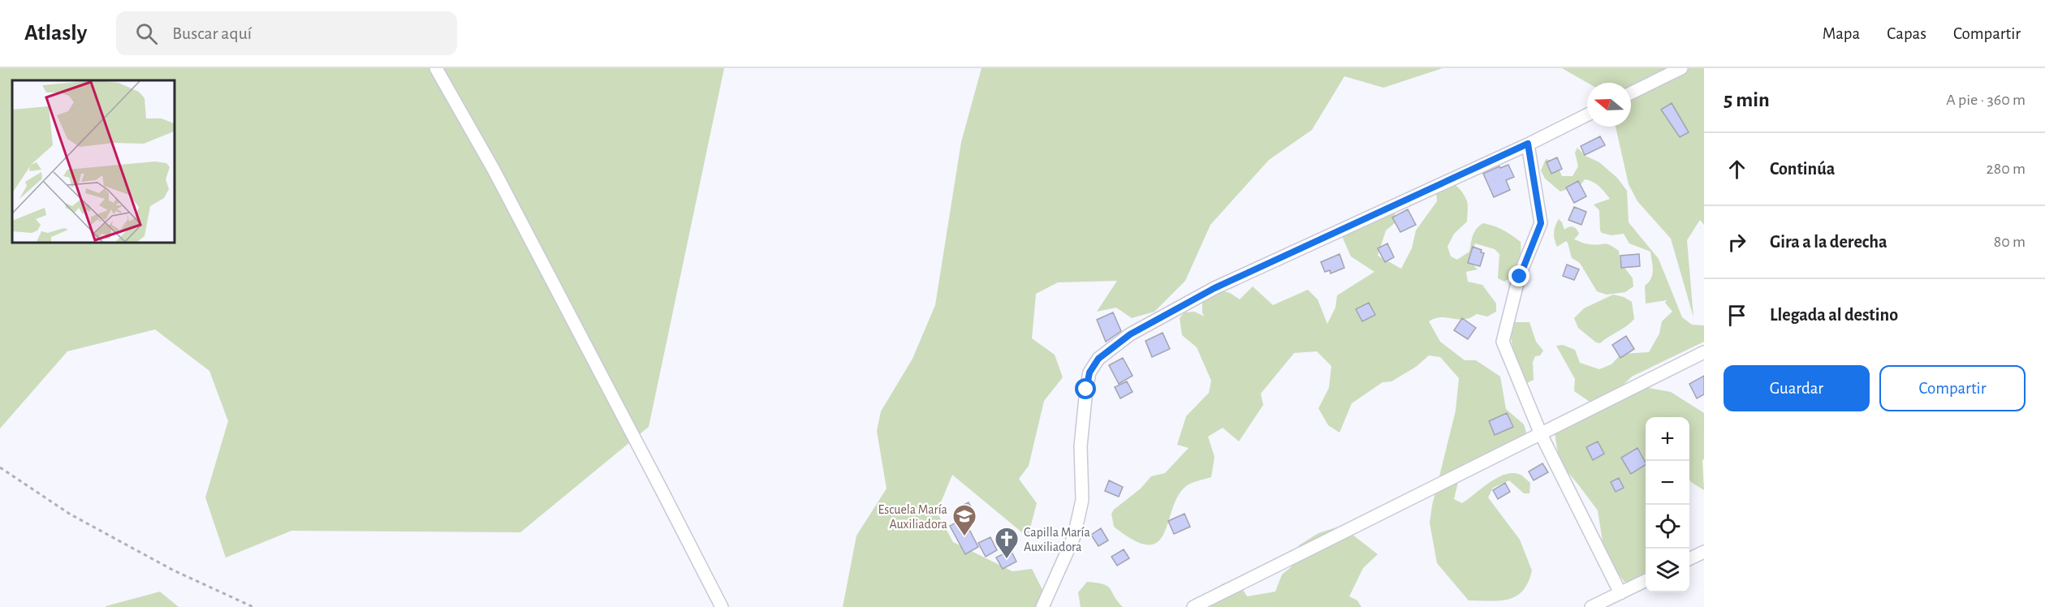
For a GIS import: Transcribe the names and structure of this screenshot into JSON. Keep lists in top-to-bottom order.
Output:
{
  "places": {
    "school or university": ["Escuela María Auxiliadora"],
    "church": ["Capilla María Auxiliadora"]
  },
  "north": "left",
  "page": {
    "header": "Atlasly",
    "search": "Buscar aquí",
    "nav": ["Mapa", "Capas", "Compartir"],
    "heading": ["5 min", "A pie · 360 m"],
    "list": [
      ["Continúa", "280 m"],
      ["Gira a la derecha", "80 m"],
      "Llegada al destino"
    ],
    "buttons": ["Guardar", "Compartir"],
    "map_buttons": ["+", "−"]
  }
}
